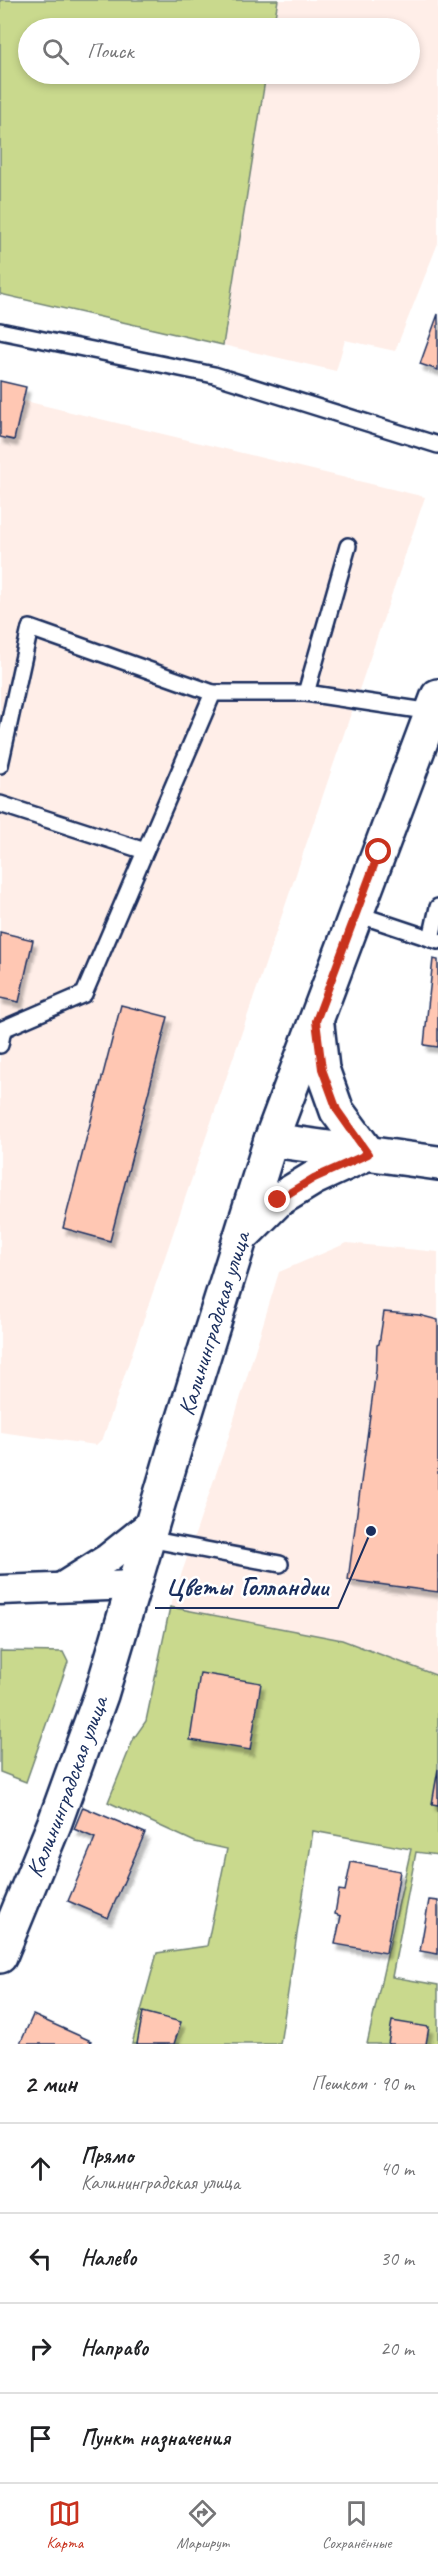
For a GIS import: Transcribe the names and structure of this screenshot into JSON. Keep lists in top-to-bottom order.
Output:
{
  "streets": {
    "street": ["Калининградская улица"]
  },
  "places": ["Цветы Голландии"],
  "page": {
    "search": "Поиск",
    "heading": ["2 мин", "Пешком · 90 m"],
    "list": [
      ["Прямо", "Калининградская улица", "40 m"],
      ["Налево", "30 m"],
      ["Направо", "20 m"],
      "Пункт назначения"
    ],
    "nav": ["Карта", "Маршрут", "Сохранённые"]
  }
}
